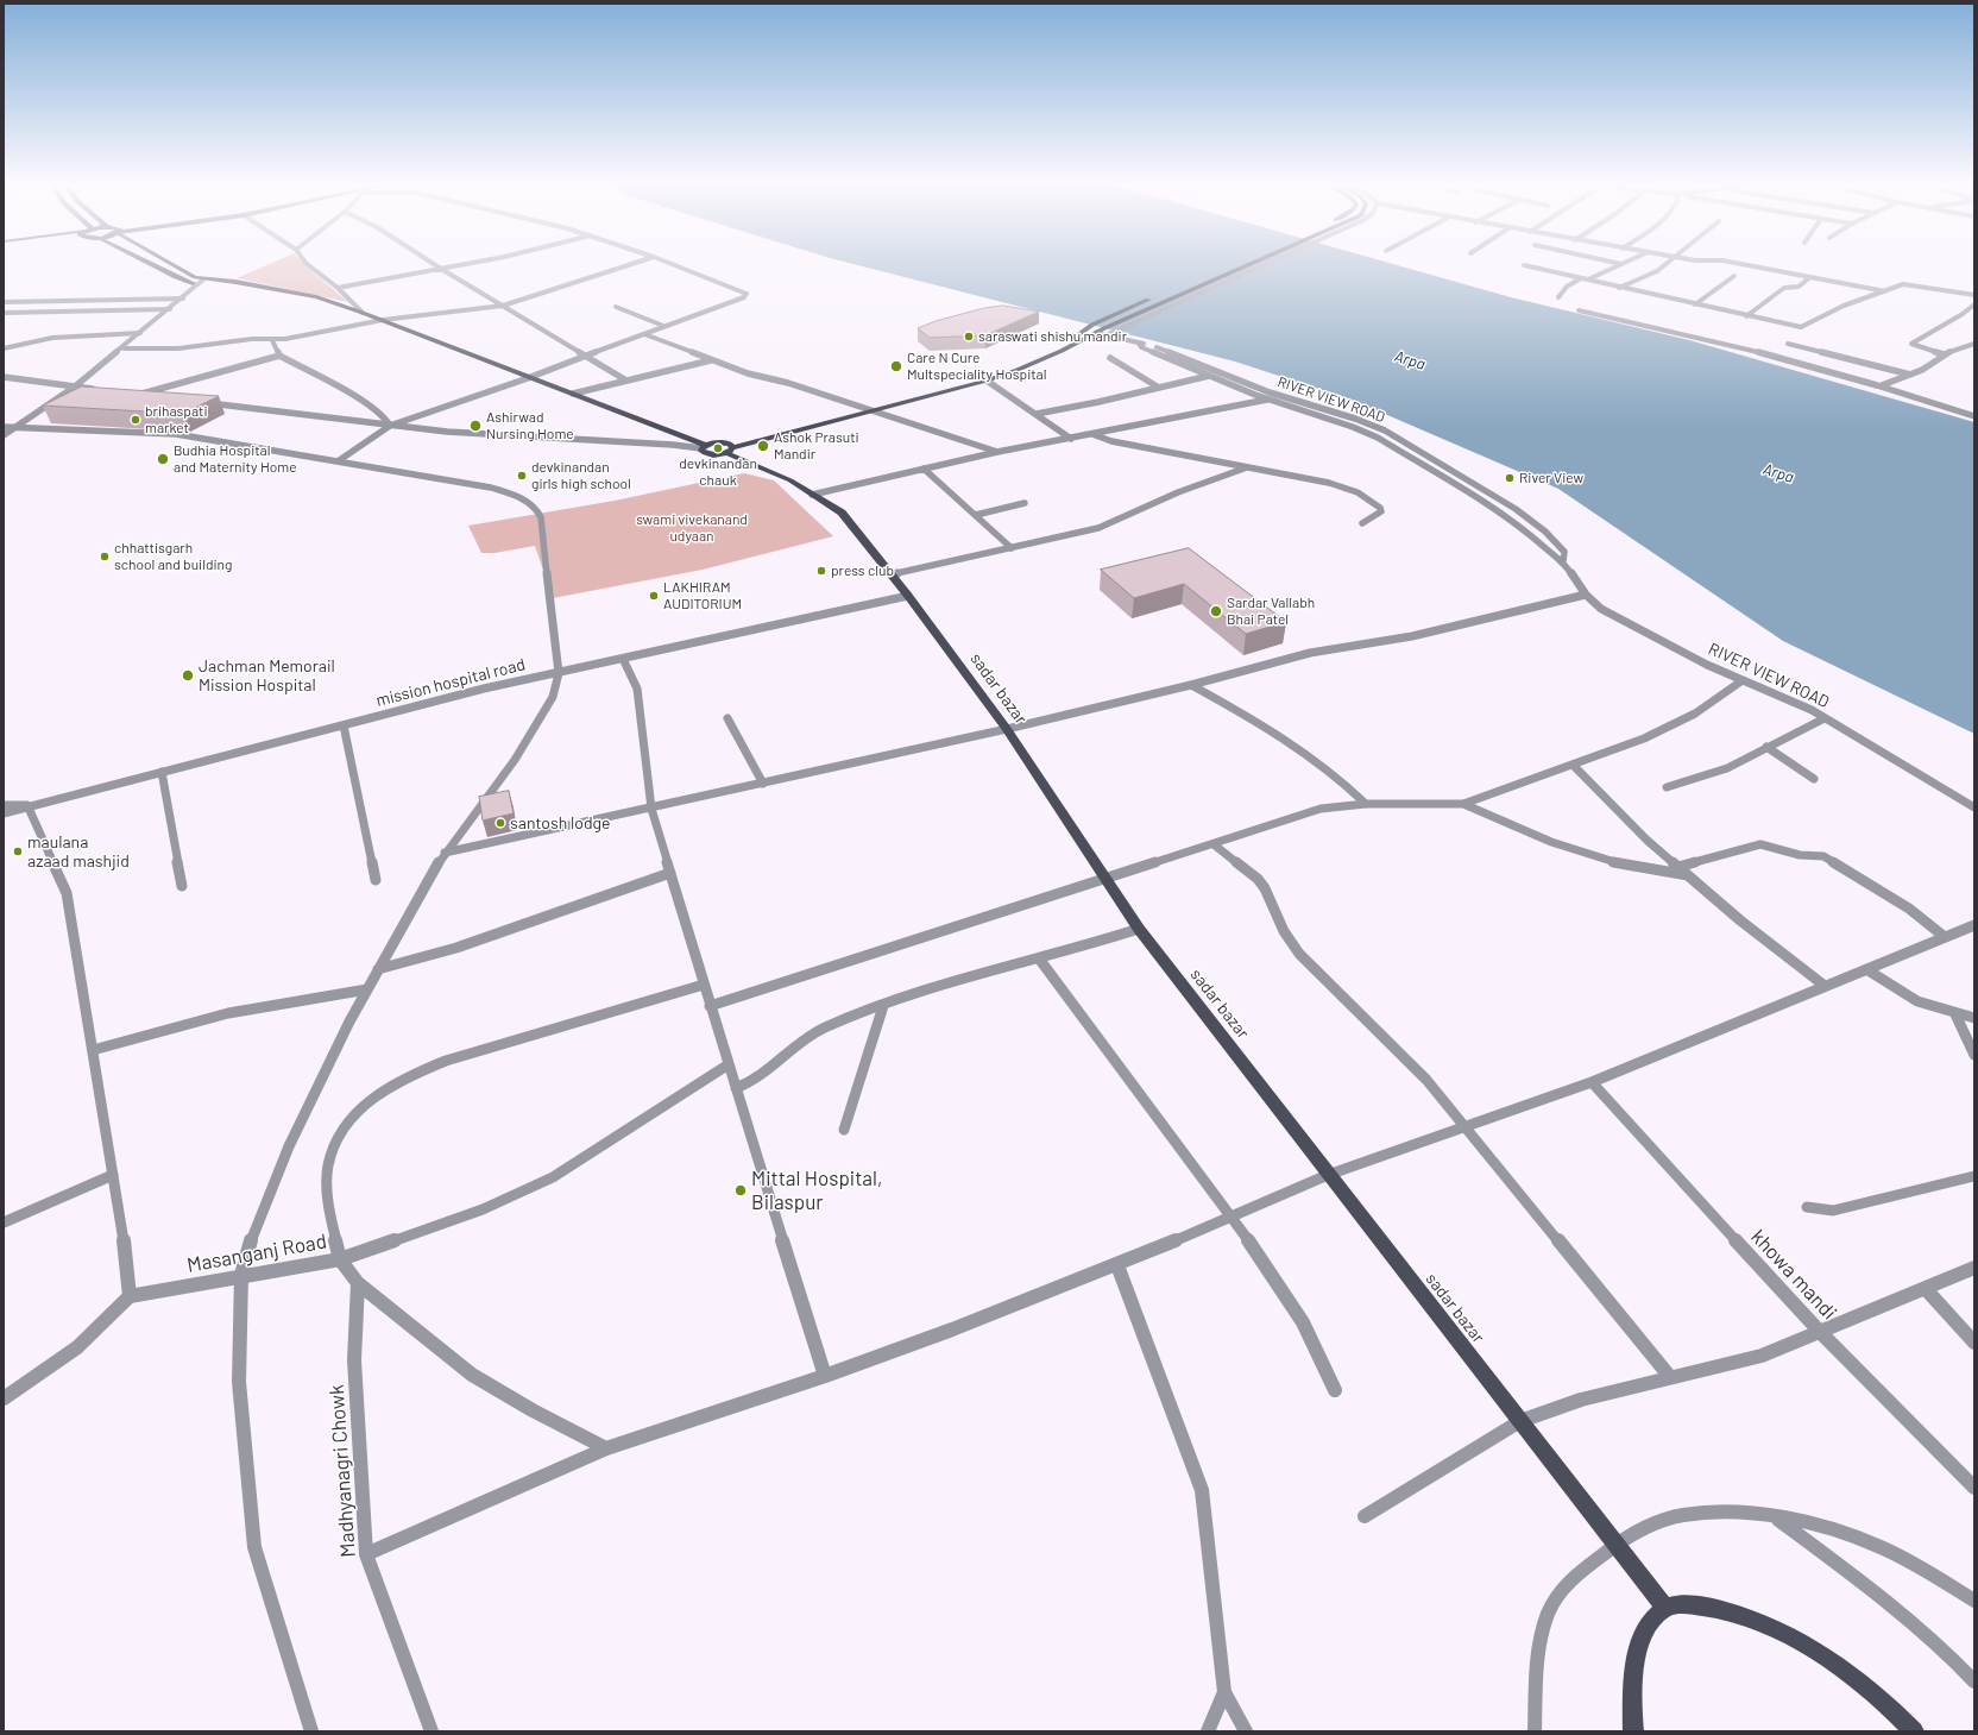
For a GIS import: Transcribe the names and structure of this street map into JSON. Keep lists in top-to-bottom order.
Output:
{
  "streets": {
    "main road": ["sadar bazar"],
    "street": [
      "RIVER VIEW ROAD",
      "mission hospital road",
      "Masanganj Road",
      "khowa mandi",
      "Madhyanagri Chowk"
    ]
  },
  "crossings": [
    ["mission hospital road", "sadar bazar"],
    ["Masanganj Road", "Madhyanagri Chowk"]
  ],
  "water": ["Arpa"],
  "parks": ["swami vivekanand udyaan"],
  "places": [
    "saraswati shishu mandir",
    "Care N Cure Multspeciality Hospital",
    "brihaspati market",
    "Ashirwad Nursing Home",
    "Ashok Prasuti Mandir",
    "devkinandan chauk",
    "Budhia Hospital and Maternity Home",
    "devkinandan girls high school",
    "River View",
    "chhattisgarh school and building",
    "press club",
    "LAKHIRAM AUDITORIUM",
    "Sardar Vallabh Bhai Patel",
    "Jachman Memorail Mission Hospital",
    "santosh lodge",
    "maulana azaad mashjid",
    "Mittal Hospital, Bilaspur"
  ]
}
